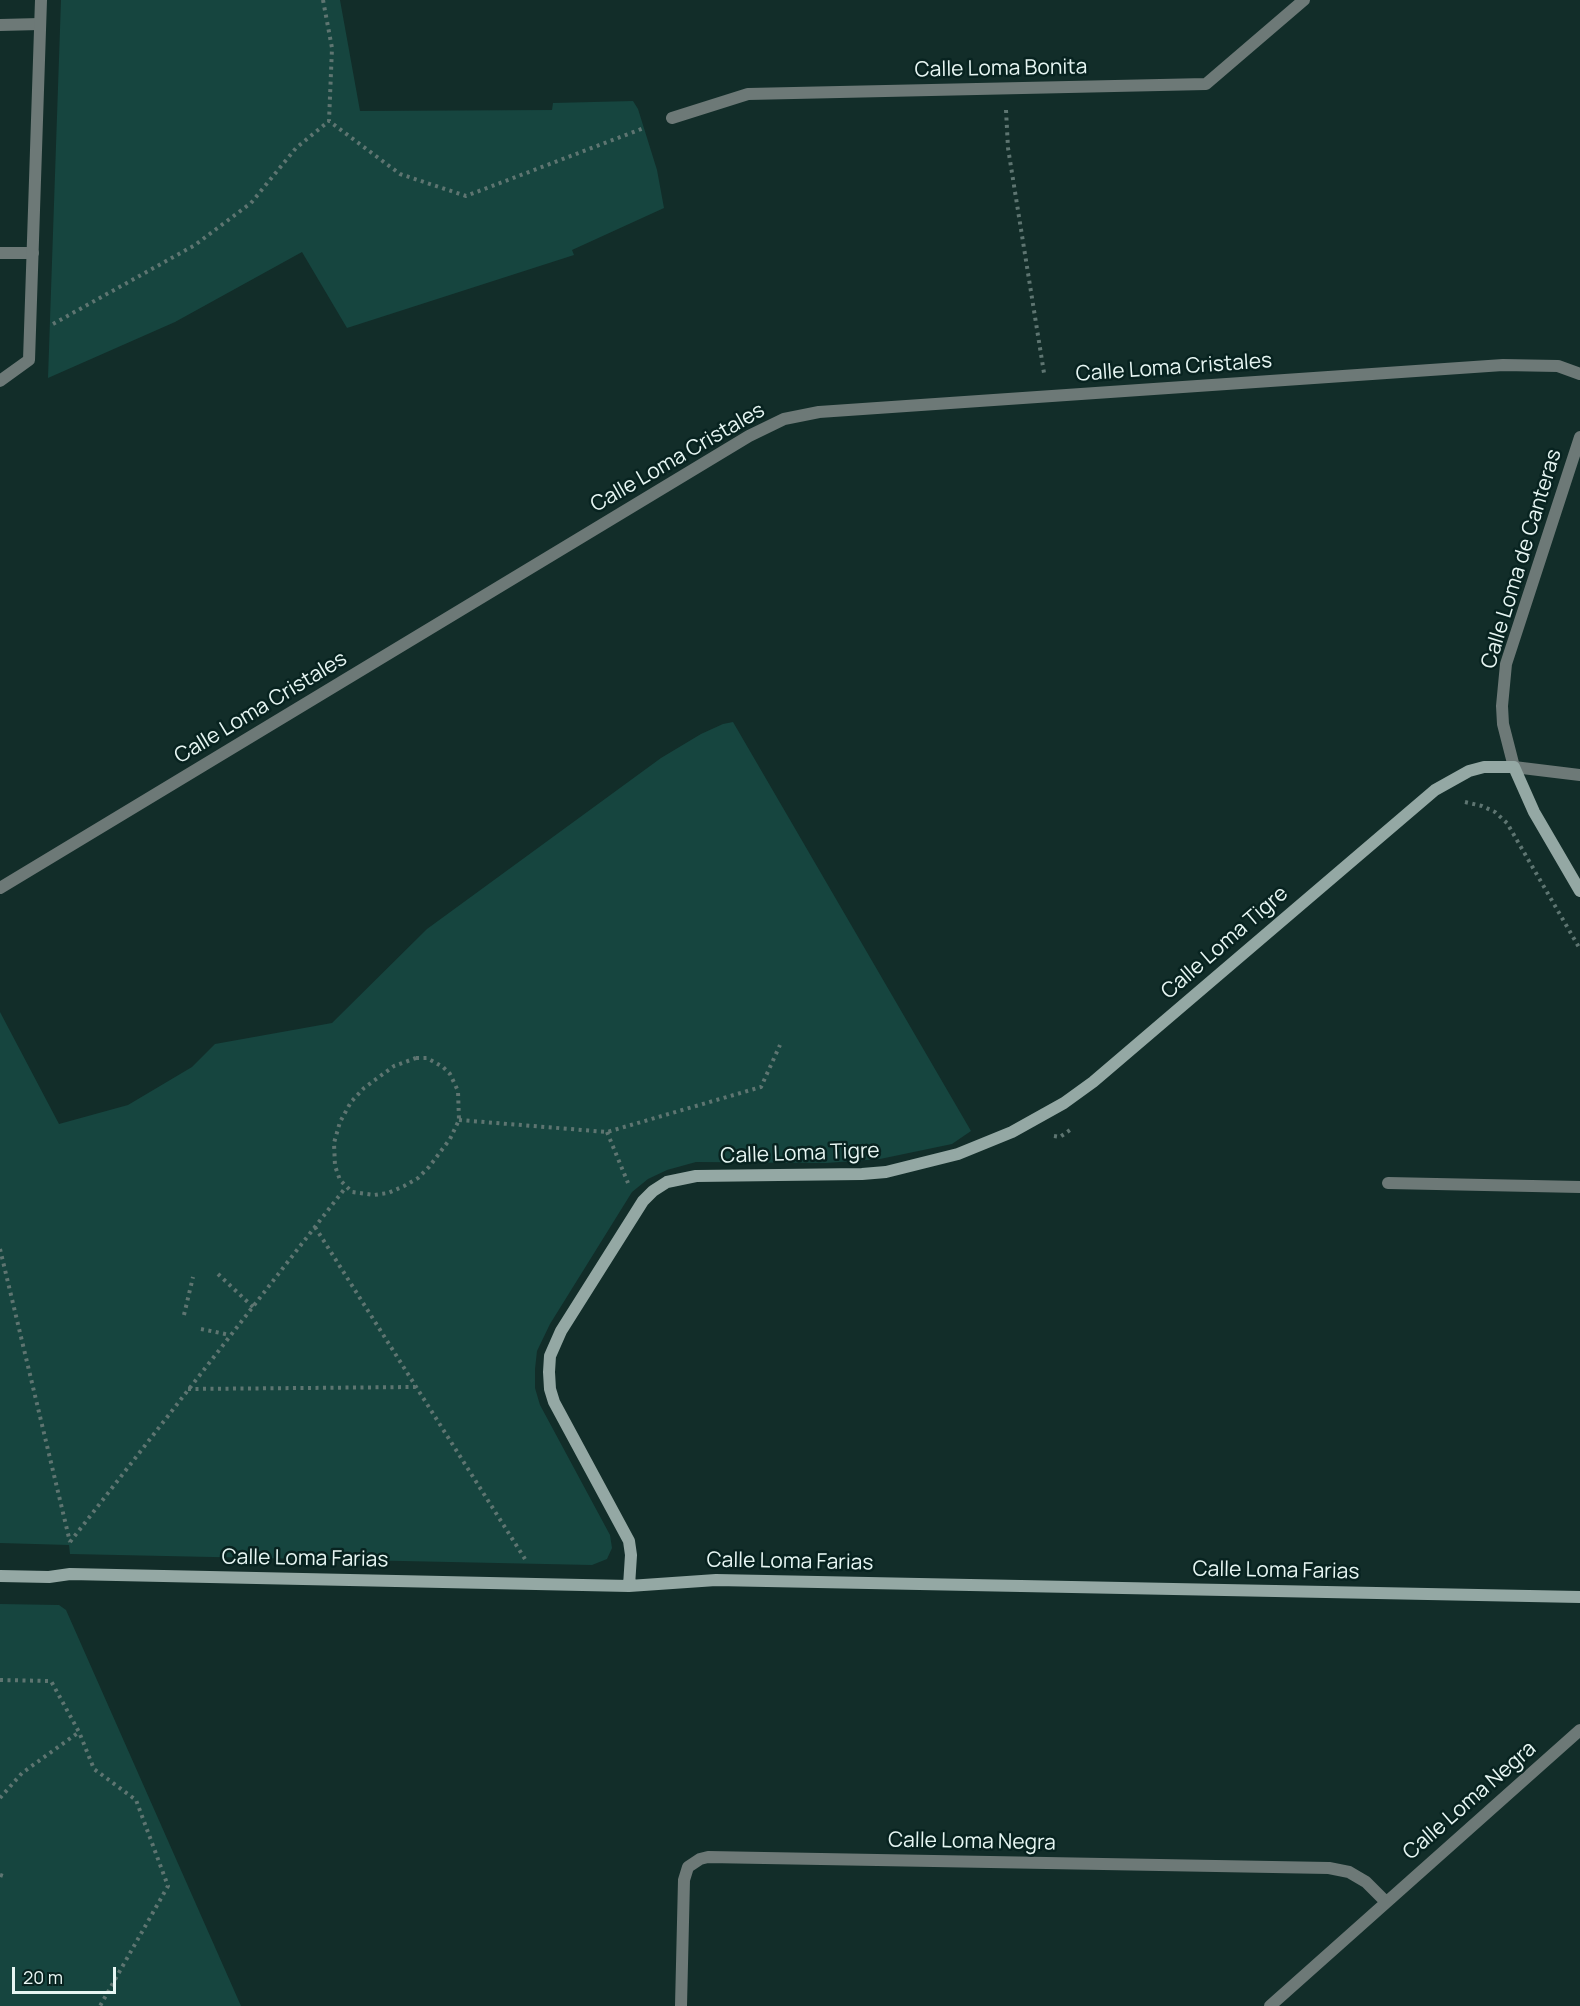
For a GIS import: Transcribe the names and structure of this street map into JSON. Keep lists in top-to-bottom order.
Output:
{
  "streets": {
    "main road": ["Calle Loma de Canteras", "Calle Loma Tigre", "Calle Loma Farias"],
    "street": ["Calle Loma Bonita", "Calle Loma Cristales", "Calle Loma Negra"]
  },
  "crossings": [
    ["Calle Loma de Canteras", "Calle Loma Tigre"],
    ["Calle Loma Tigre", "Calle Loma Farias"]
  ],
  "scale_bar": "20 m"
}
